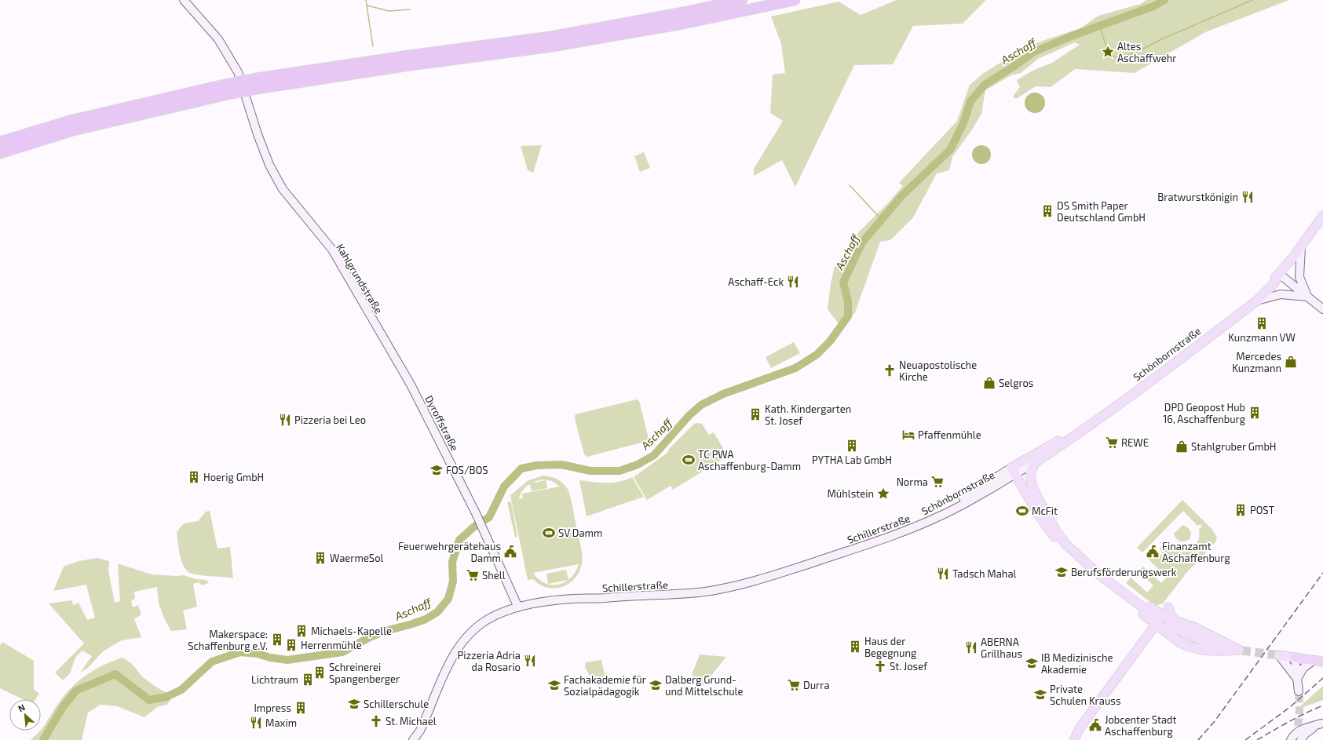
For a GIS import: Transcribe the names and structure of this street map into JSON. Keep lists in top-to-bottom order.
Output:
{
  "streets": {
    "main road": [
      "Kahlgrundstraße",
      "Schönbornstraße",
      "Dyroffstraße",
      "Schillerstraße"
    ]
  },
  "crossings": [
    ["Kahlgrundstraße", "Dyroffstraße"],
    ["Schönbornstraße", "Schillerstraße"],
    ["Dyroffstraße", "Schillerstraße"]
  ],
  "water": ["Aschaff"],
  "places": {
    "place": ["Altes Aschaffwehr", "Mühlstein"],
    "restaurant": [
      "Bratwurstkönigin",
      "Aschaff-Eck",
      "Pizzeria bei Leo",
      "Tadsch Mahal",
      "ABERNA Grillhaus",
      "Pizzeria Adria da Rosario",
      "Maxim"
    ],
    "building": [
      "DS Smith Paper Deutschland GmbH",
      "Kunzmann VW",
      "DPD Geopost Hub 16, Aschaffenburg",
      "Kath. Kindergarten St. Josef",
      "PYTHA Lab GmbH",
      "Hoerig GmbH",
      "POST",
      "WaermeSol",
      "Michaels-Kapelle",
      "Makerspace: Schaffenburg e.V.",
      "Herrenmühle",
      "Haus der Begegnung",
      "Schreinerei Spangenberger",
      "Lichtraum",
      "Impress"
    ],
    "shop": ["Mercedes Kunzmann", "Selgros", "Stahlgruber GmbH"],
    "church": ["Neuapostolische Kirche", "St. Josef", "St. Michael"],
    "hotel": ["Pfaffenmühle"],
    "supermarket": [
      "REWE",
      "Norma",
      "Shell",
      "Durra"
    ],
    "sports": ["TC PWA Aschaffenburg-Damm", "McFit", "SV Damm"],
    "school or university": [
      "FOS/BOS",
      "Berufsförderungswerk",
      "IB Medizinische Akademie",
      "Fachakademie für Sozialpädagogik",
      "Dalberg Grund- und Mittelschule",
      "Private Schulen Krauss",
      "Schillerschule"
    ],
    "public building": ["Feuerwehrgerätehaus Damm", "Finanzamt Aschaffenburg", "Jobcenter Stadt Aschaffenburg"]
  },
  "north": "top left"
}
